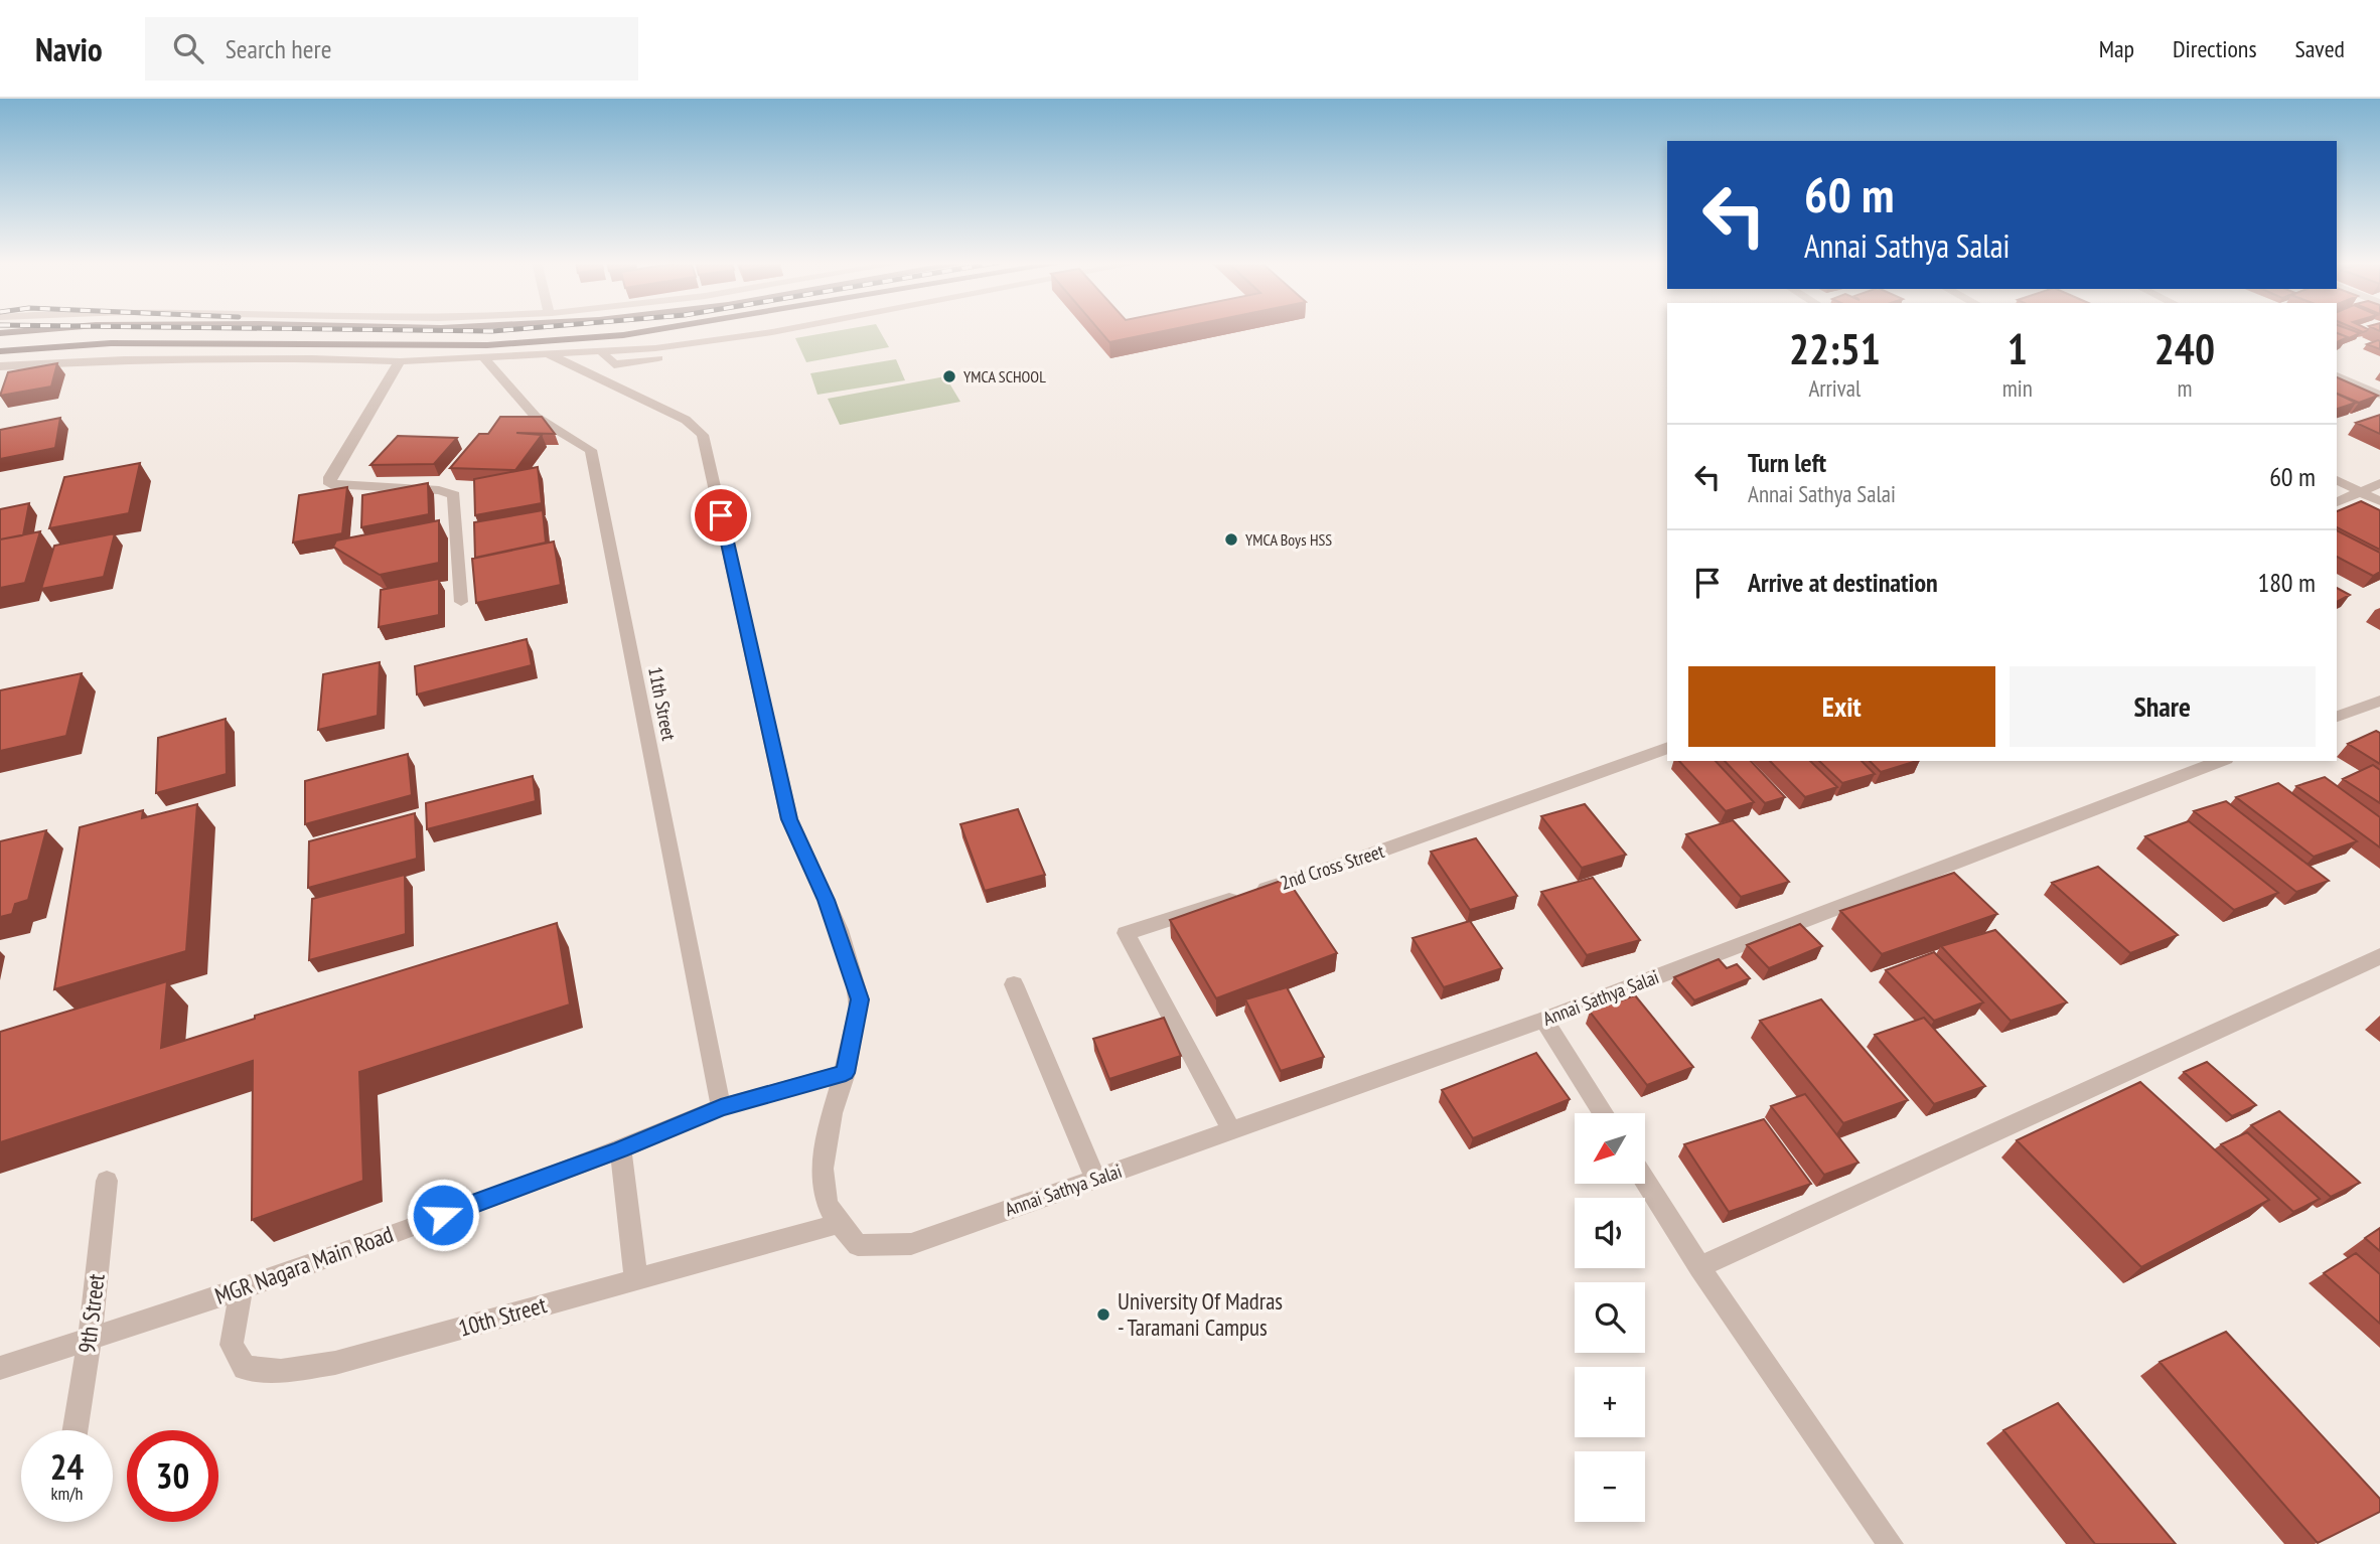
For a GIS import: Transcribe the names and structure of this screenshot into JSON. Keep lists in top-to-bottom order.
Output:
{
  "streets": {
    "street": [
      "11th Street",
      "2nd Cross Street",
      "Annai Sathya Salai",
      "MGR Nagara Main Road",
      "9th Street",
      "10th Street"
    ]
  },
  "crossings": [
    ["11th Street", "MGR Nagara Main Road"],
    ["2nd Cross Street", "Annai Sathya Salai"],
    ["Annai Sathya Salai", "MGR Nagara Main Road"],
    ["Annai Sathya Salai", "10th Street"],
    ["MGR Nagara Main Road", "9th Street"],
    ["MGR Nagara Main Road", "10th Street"]
  ],
  "places": ["YMCA SCHOOL", "YMCA Boys HSS", "University Of Madras - Taramani Campus"],
  "north": "bottom left",
  "page": {
    "header": "Navio",
    "search": "Search here",
    "nav": ["Map", "Directions", "Saved"],
    "turn": ["60 m", "Annai Sathya Salai"],
    "eta": [
      "22:51",
      "Arrival",
      "1",
      "min",
      "240",
      "m"
    ],
    "list": [
      {
        "name": "Turn left",
        "note": "Annai Sathya Salai",
        "value": "60 m"
      },
      {
        "name": "Arrive at destination",
        "value": "180 m"
      }
    ],
    "buttons": ["Exit", "Share"],
    "map_buttons": ["+", "−"],
    "speed": "24 km/h",
    "limit": "30"
  }
}
